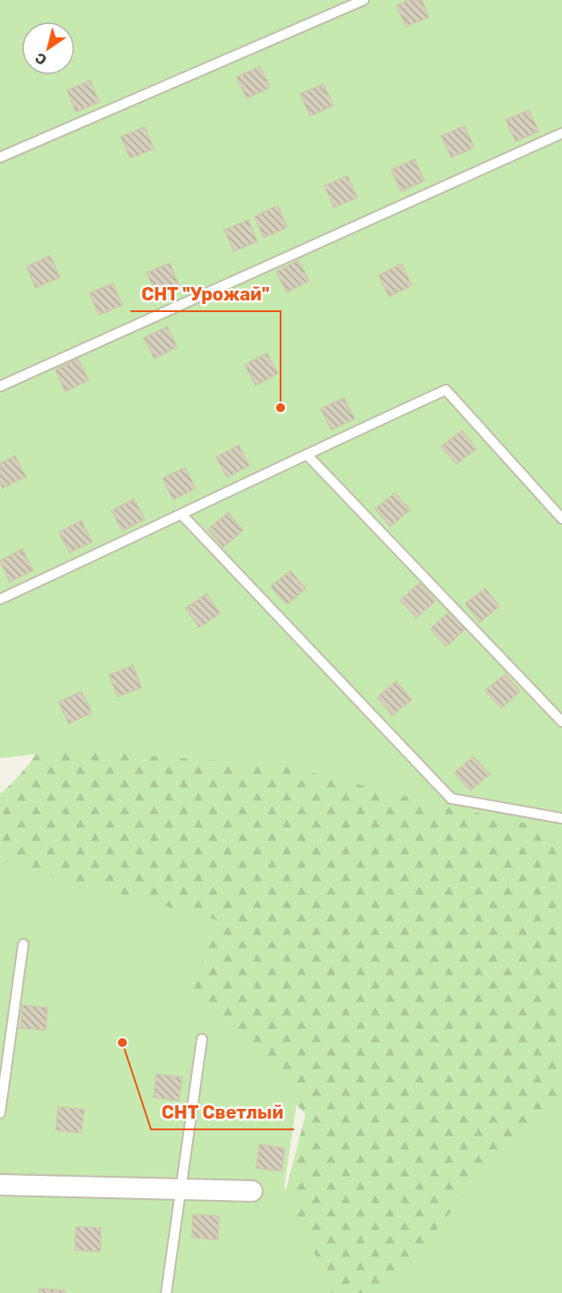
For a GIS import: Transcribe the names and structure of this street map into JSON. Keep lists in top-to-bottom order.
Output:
{
  "places": ["СНТ \"Урожай\"", "СНТ Светлый"],
  "north": "bottom left"
}
